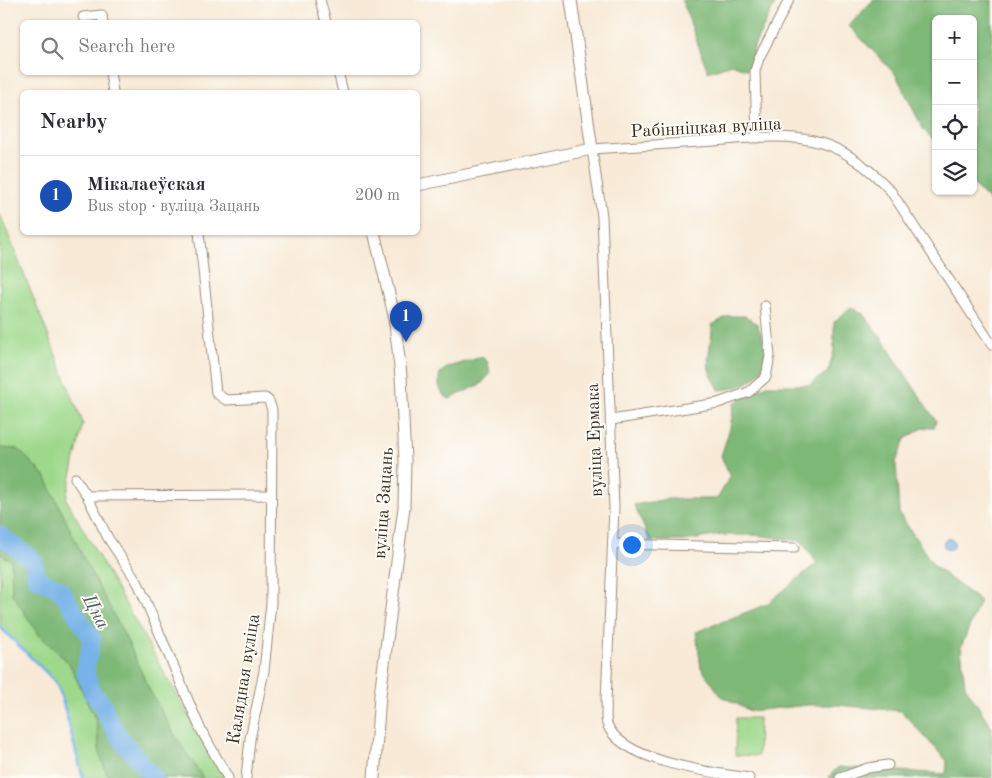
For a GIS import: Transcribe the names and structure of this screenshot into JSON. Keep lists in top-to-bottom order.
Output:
{
  "streets": {
    "street": [
      "Рабінніцкая вуліца",
      "вуліца Ермака",
      "вуліца Зацань",
      "Калядная вуліца"
    ]
  },
  "crossings": [
    ["Рабінніцкая вуліца", "вуліца Ермака"]
  ],
  "water": ["Цна"],
  "page": {
    "map_buttons": ["+", "−"],
    "search": "Search here",
    "heading": "Nearby",
    "list": [
      {
        "mark": "1",
        "name": "Мікалаеўская",
        "note": "Bus stop · вуліца Зацань",
        "value": "200 m"
      }
    ],
    "pins": "1"
  }
}
